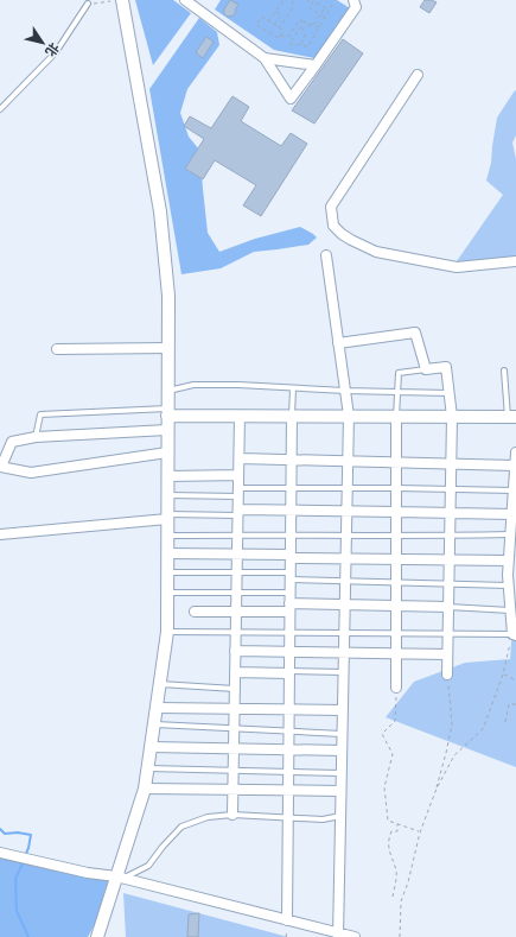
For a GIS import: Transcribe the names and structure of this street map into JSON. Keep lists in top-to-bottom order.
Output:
{
  "north": "bottom right"
}
